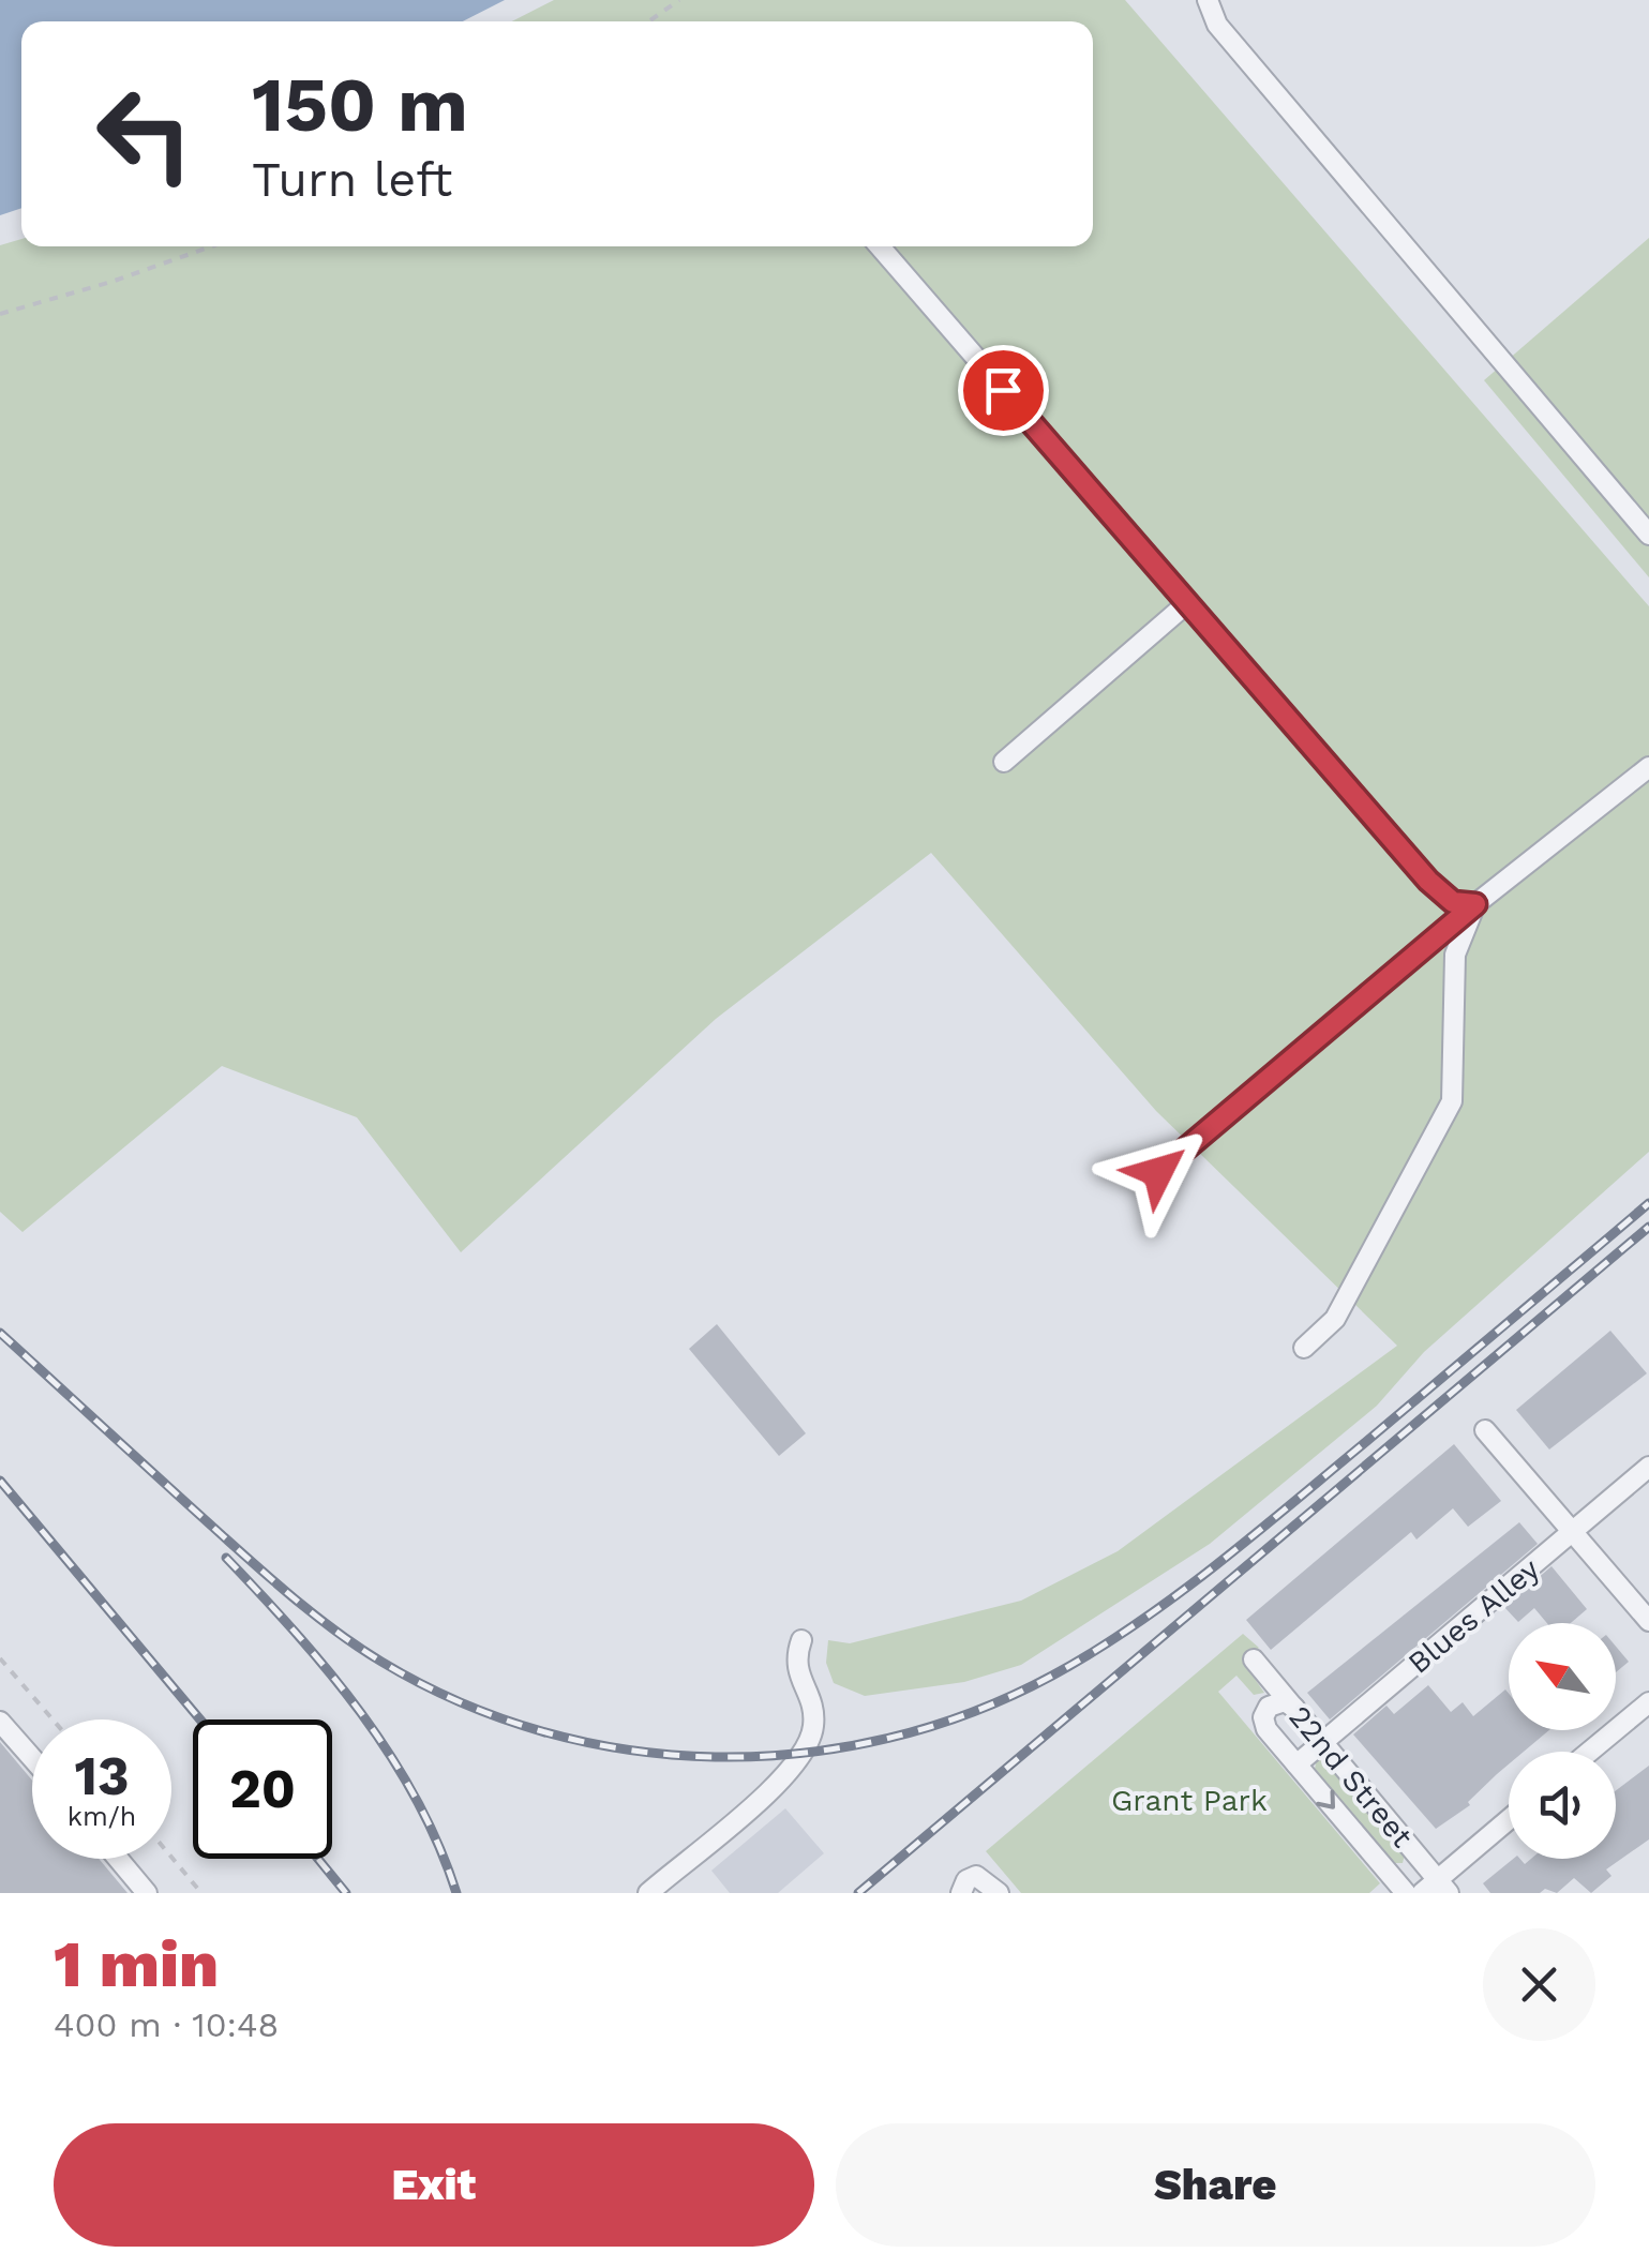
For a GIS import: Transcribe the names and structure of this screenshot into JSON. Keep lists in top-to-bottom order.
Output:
{
  "streets": {
    "street": ["Blues Alley", "22nd Street"]
  },
  "crossings": [
    ["Blues Alley", "22nd Street"]
  ],
  "parks": ["Grant Park"],
  "north": "top left",
  "page": {
    "turn": ["150 m", "Turn left"],
    "speed": "13 km/h",
    "limit": "20",
    "heading": ["1 min", "400 m · 10:48"],
    "buttons": ["Exit", "Share"]
  }
}
